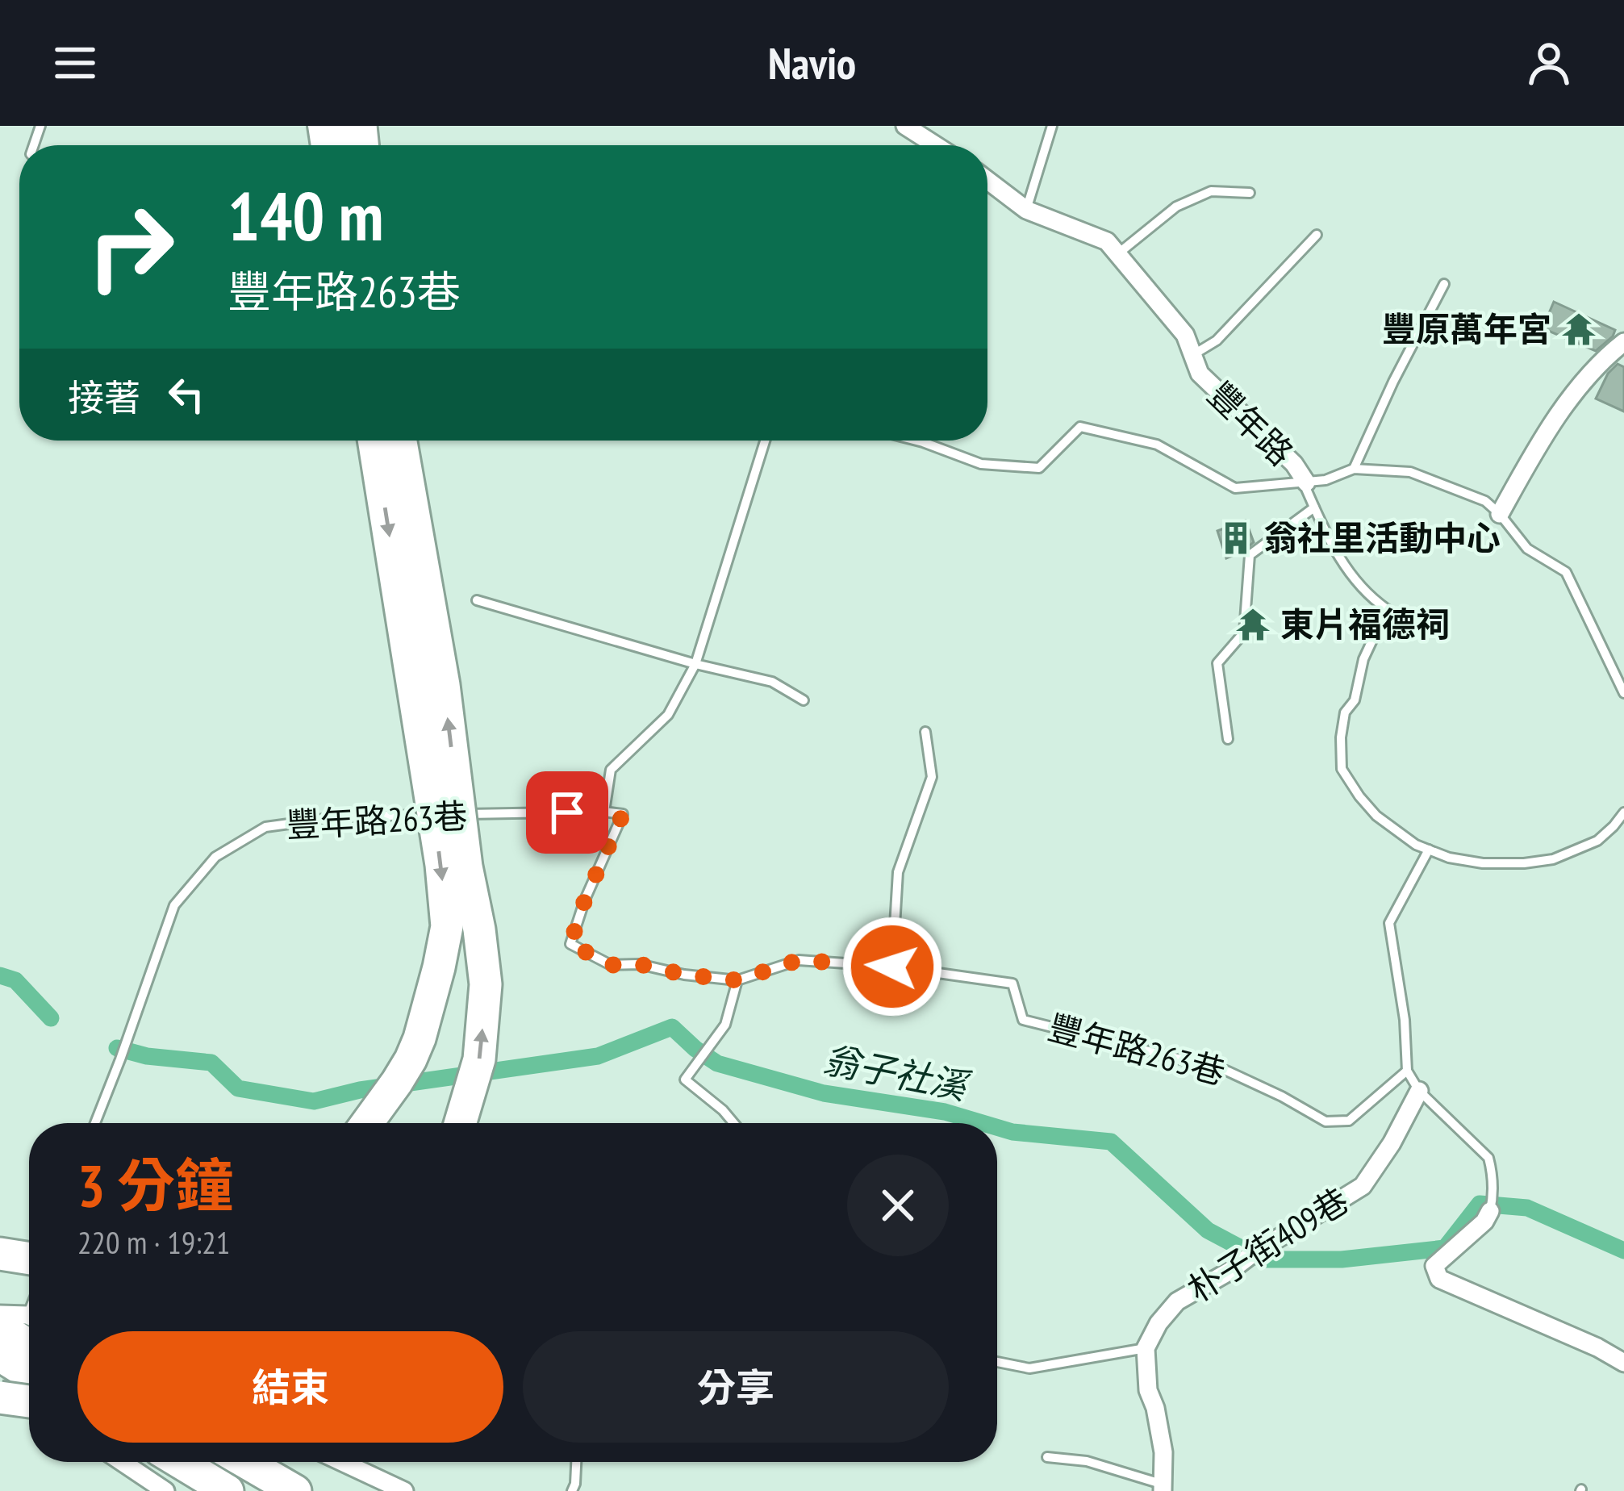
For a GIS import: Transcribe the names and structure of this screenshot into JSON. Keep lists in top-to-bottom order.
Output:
{
  "streets": {
    "street": ["豐年路", "朴子街409巷"],
    "lane": ["豐年路263巷"]
  },
  "water": ["翁子社溪"],
  "places": {
    "temple": ["豐原萬年宮", "東片福德祠"],
    "building": ["翁社里活動中心"]
  },
  "page": {
    "header": "Navio",
    "turn": ["140 m", "豐年路263巷"],
    "then": "接著",
    "heading": ["3 分鐘", "220 m · 19:21"],
    "buttons": ["結束", "分享"]
  }
}
